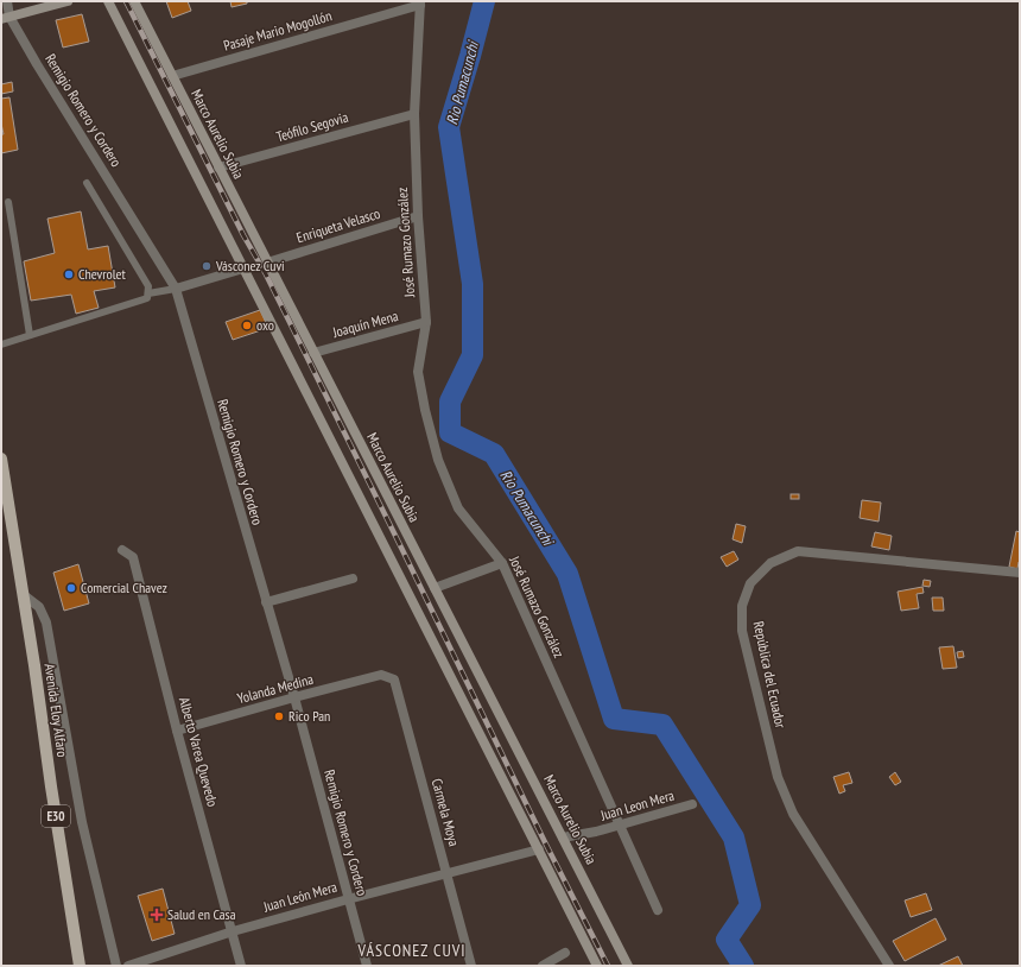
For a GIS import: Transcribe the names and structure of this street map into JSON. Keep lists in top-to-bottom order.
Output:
{
  "streets": {
    "main road": ["Marco Aurelio Subia", "Avenida Eloy Alfaro", "E30"],
    "street": [
      "Pasaje Mario Mogollón",
      "Remigio Romero y Cordero",
      "Teófilo Segovia",
      "Enriqueta Velasco",
      "José Rumazo González",
      "Joaquín Mena",
      "República del Ecuador",
      "Yolanda Medina",
      "Alberto Varea Quevedo",
      "Juan Leon Mera",
      "Carmela Moya",
      "Juan León Mera"
    ]
  },
  "crossings": [
    ["Pasaje Mario Mogollón", "Marco Aurelio Subia"],
    ["Pasaje Mario Mogollón", "José Rumazo González"],
    ["Remigio Romero y Cordero", "Yolanda Medina"],
    ["Remigio Romero y Cordero", "Juan León Mera"],
    ["Teófilo Segovia", "Marco Aurelio Subia"],
    ["Teófilo Segovia", "José Rumazo González"],
    ["Marco Aurelio Subia", "Enriqueta Velasco"],
    ["Marco Aurelio Subia", "Joaquín Mena"],
    ["Marco Aurelio Subia", "Juan Leon Mera"],
    ["Enriqueta Velasco", "José Rumazo González"],
    ["José Rumazo González", "Joaquín Mena"],
    ["José Rumazo González", "Juan Leon Mera"],
    ["Yolanda Medina", "Alberto Varea Quevedo"],
    ["Yolanda Medina", "Carmela Moya"],
    ["Alberto Varea Quevedo", "Juan León Mera"],
    ["Carmela Moya", "Juan León Mera"]
  ],
  "districts": ["VÁSCONEZ CUVI"],
  "water": ["Rio Pumacunchi"],
  "places": {
    "other": [
      "Vásconez Cuvi",
      "Chevrolet",
      "oxo",
      "Comercial Chavez",
      "Rico Pan"
    ],
    "health": ["Salud en Casa"]
  }
}
